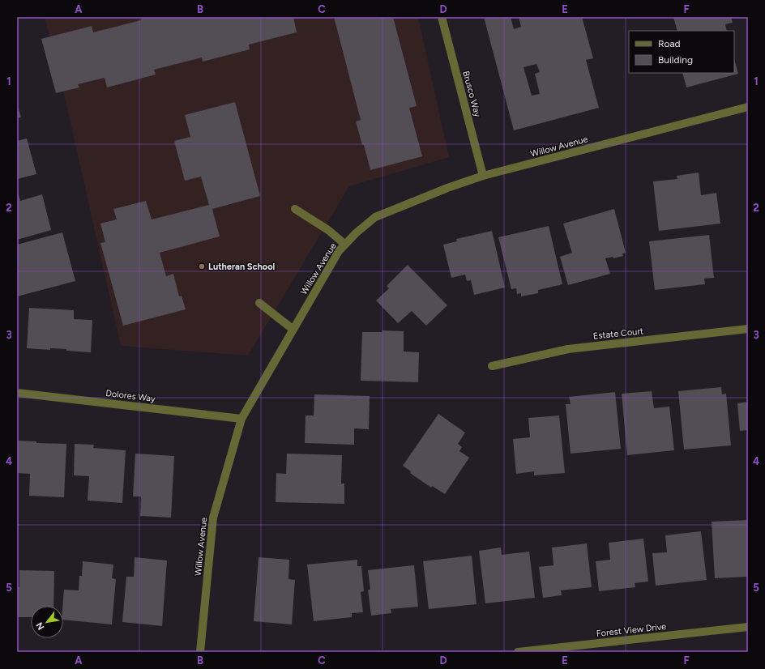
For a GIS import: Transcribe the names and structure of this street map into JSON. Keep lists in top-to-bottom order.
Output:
{
  "streets": {
    "street": [
      "Brusco Way",
      "Willow Avenue",
      "Estate Court",
      "Dolores Way",
      "Forest View Drive"
    ]
  },
  "crossings": [
    ["Brusco Way", "Willow Avenue"],
    ["Willow Avenue", "Dolores Way"]
  ],
  "places": ["Lutheran School"],
  "legend": ["Road", "Building"],
  "north": "bottom left",
  "grid": {
    "columns": [
      "A",
      "B",
      "C",
      "D",
      "E",
      "F"
    ],
    "rows": [
      "1",
      "2",
      "3",
      "4",
      "5"
    ]
  }
}
